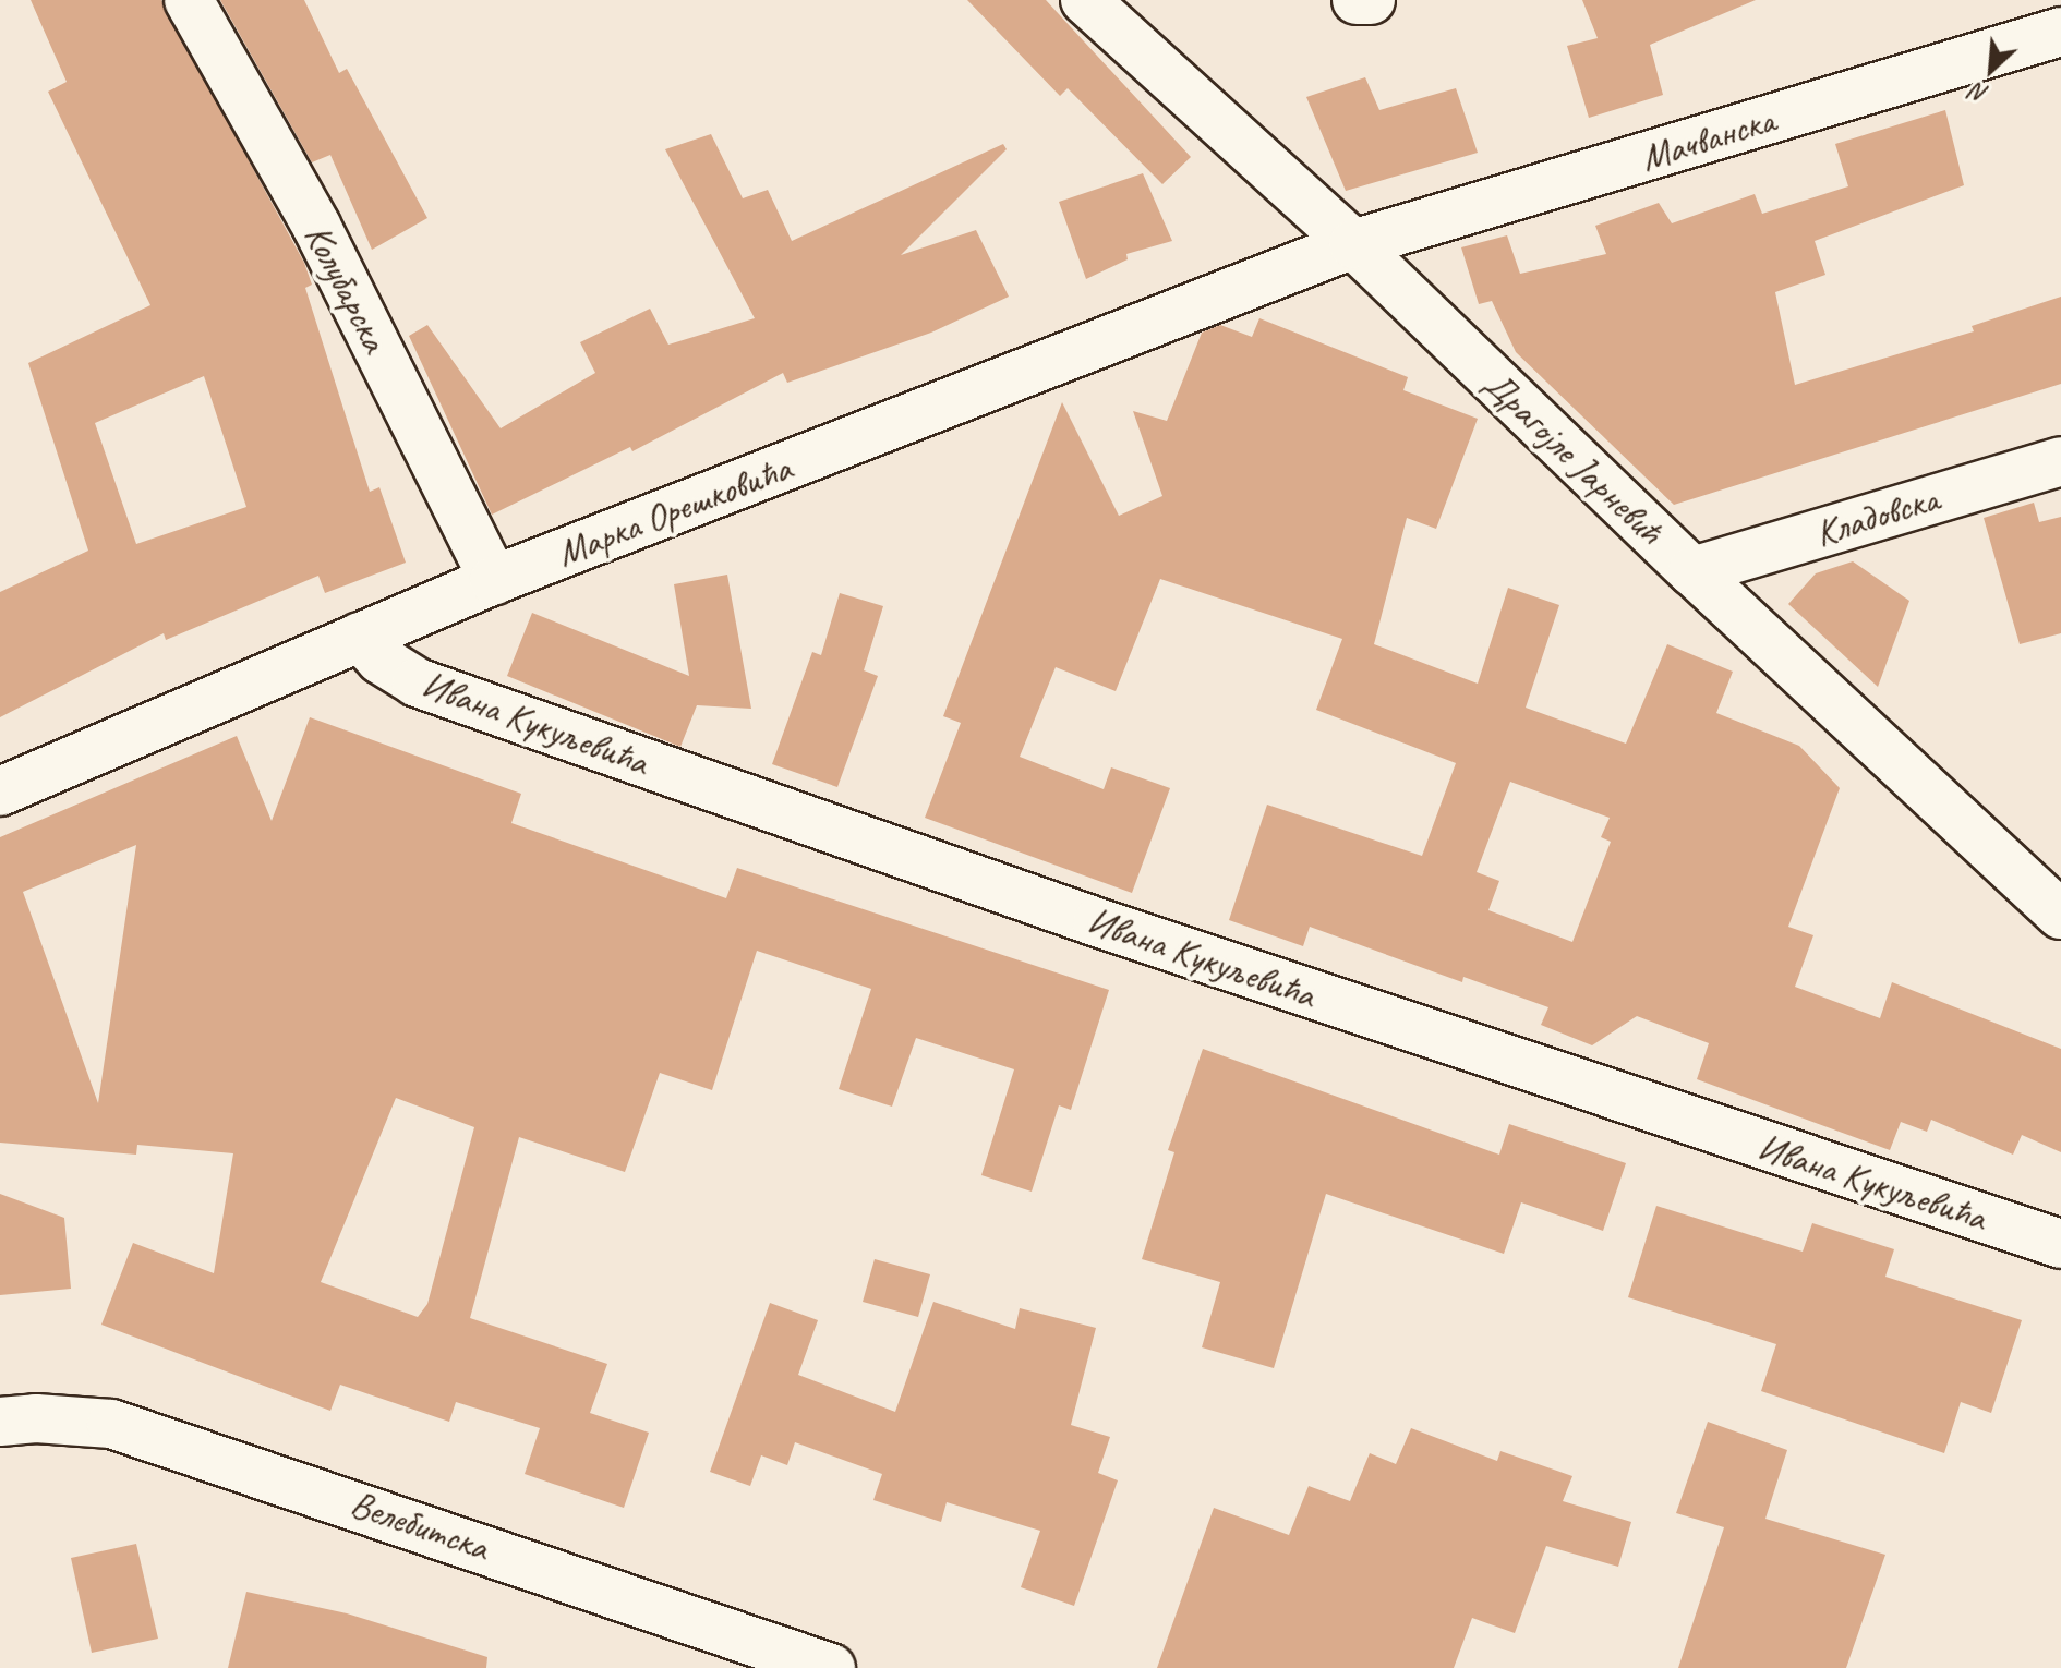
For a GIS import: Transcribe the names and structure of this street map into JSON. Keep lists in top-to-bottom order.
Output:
{
  "streets": {
    "street": [
      "Мачванска",
      "Колубарска",
      "Драгојле Јарневић",
      "Марка Орешковића",
      "Кладовска",
      "Ивана Кукуљевића",
      "Велебитска"
    ]
  },
  "crossings": [
    ["Мачванска", "Драгојле Јарневић"],
    ["Мачванска", "Марка Орешковића"],
    ["Колубарска", "Марка Орешковића"],
    ["Драгојле Јарневић", "Марка Орешковића"],
    ["Драгојле Јарневић", "Кладовска"],
    ["Марка Орешковића", "Ивана Кукуљевића"]
  ],
  "north": "bottom left"
}
